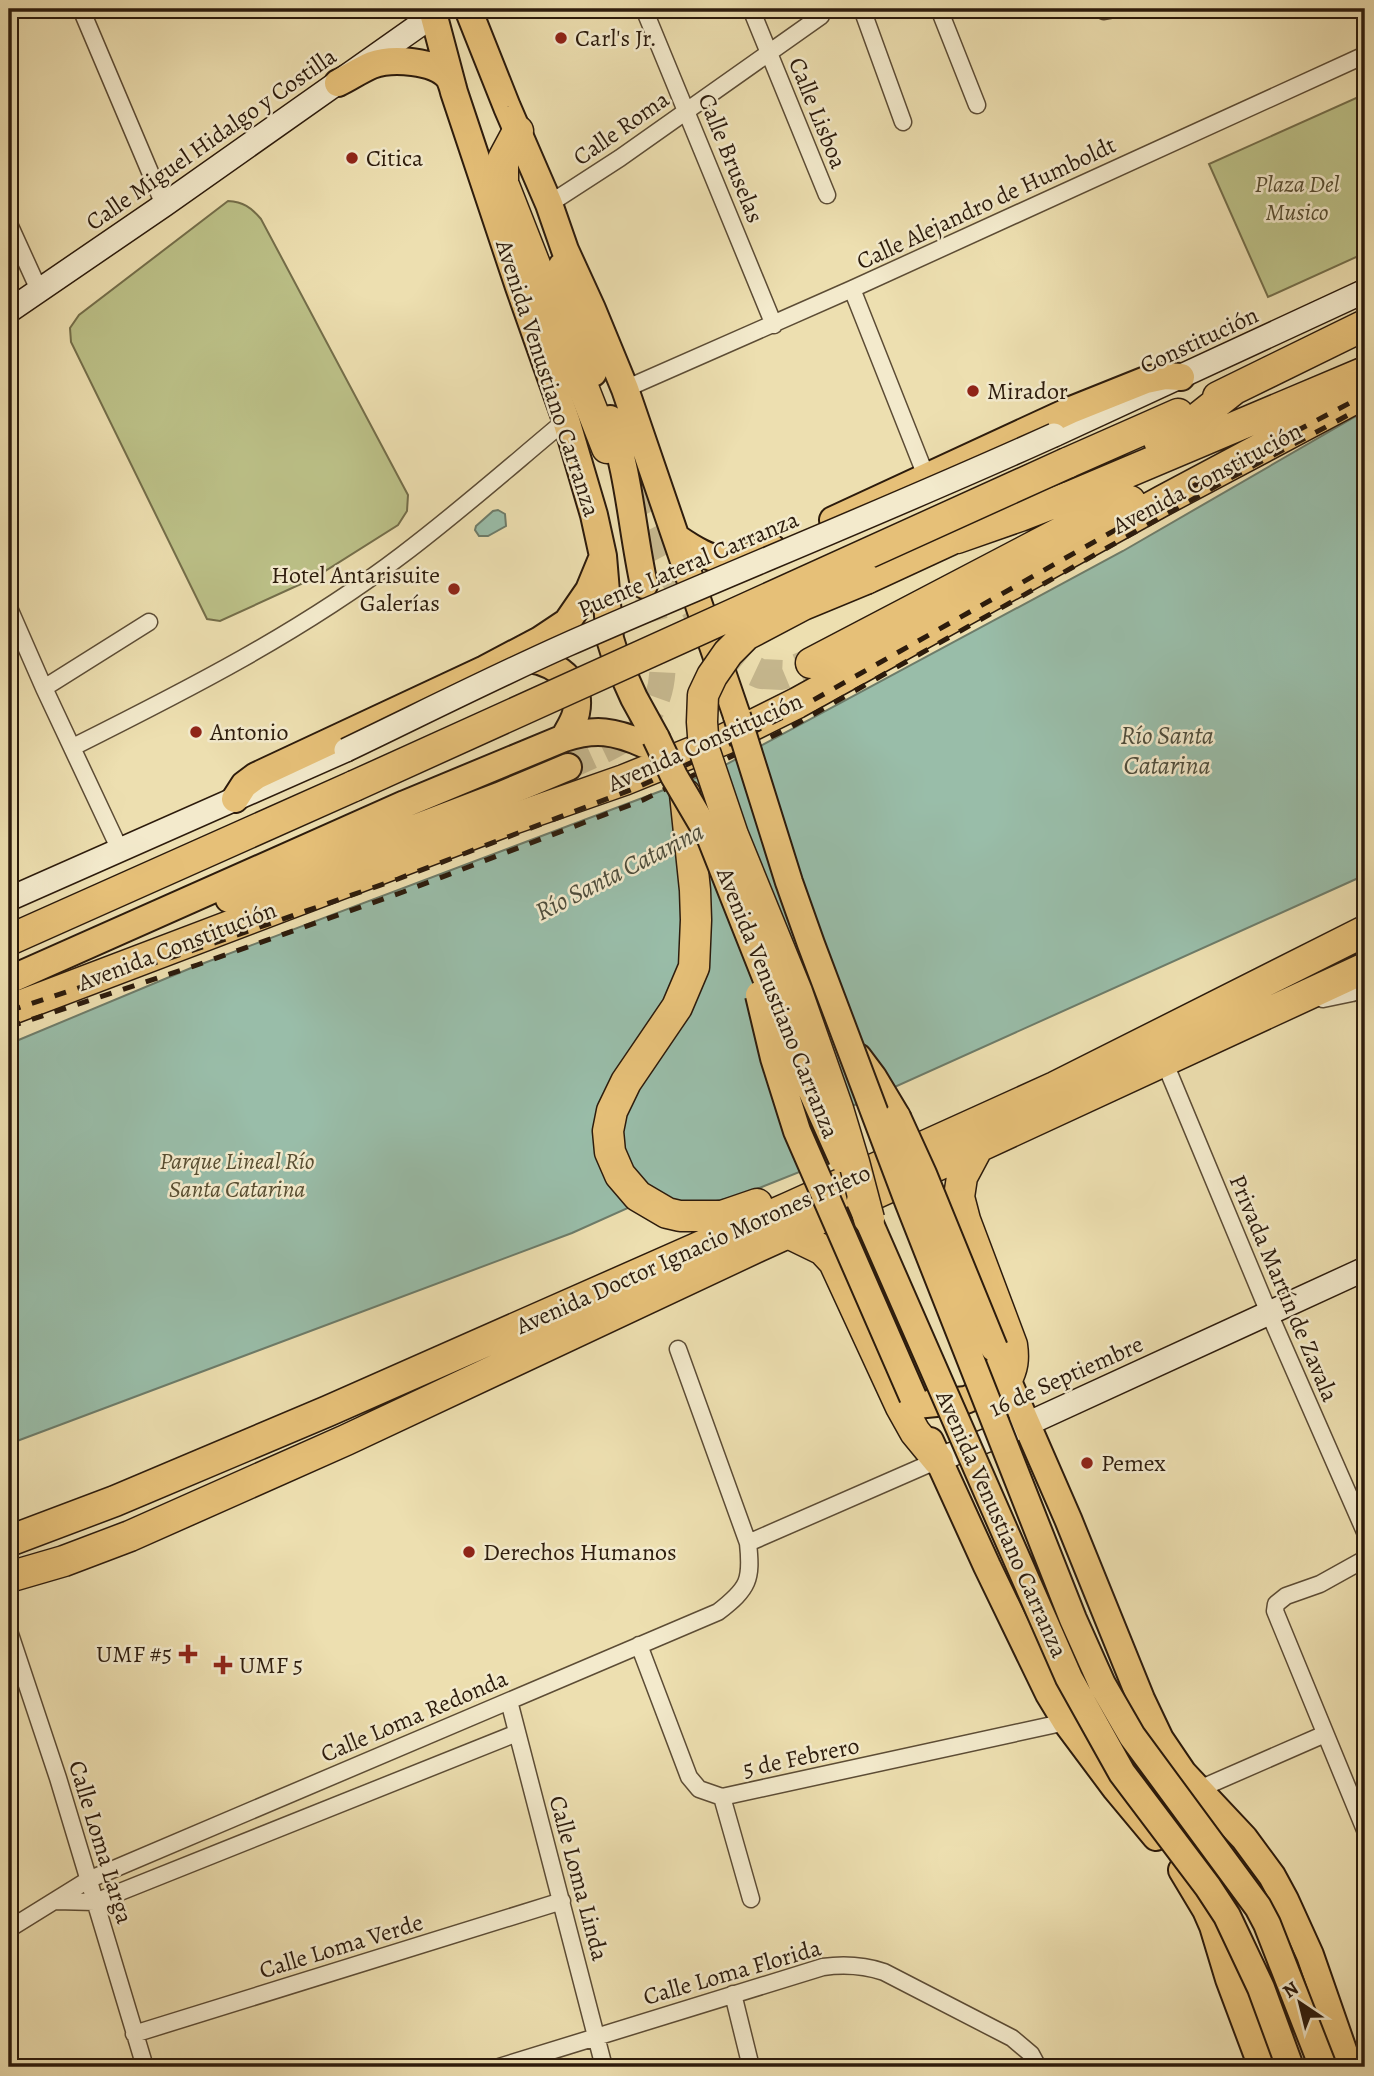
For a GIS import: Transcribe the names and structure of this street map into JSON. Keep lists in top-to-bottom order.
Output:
{
  "streets": {
    "highway": ["Avenida Constitución", "Avenida Doctor Ignacio Morones Prieto"],
    "main road": ["Avenida Venustiano Carranza"],
    "street": [
      "Calle Lisboa",
      "Calle Roma",
      "Calle Miguel Hidalgo y Costilla",
      "Calle Bruselas",
      "Calle Alejandro de Humboldt",
      "Constitución",
      "Puente Lateral Carranza",
      "Privada Martín de Zavala",
      "16 de Septiembre",
      "Calle Loma Redonda",
      "5 de Febrero",
      "Calle Loma Larga",
      "Calle Loma Linda",
      "Calle Loma Verde",
      "Calle Loma Florida"
    ]
  },
  "crossings": [
    ["Calle Lisboa", "Calle Roma"],
    ["Calle Roma", "Calle Bruselas"],
    ["Calle Roma", "Avenida Venustiano Carranza"],
    ["Calle Miguel Hidalgo y Costilla", "Avenida Venustiano Carranza"],
    ["Calle Bruselas", "Calle Alejandro de Humboldt"],
    ["Calle Alejandro de Humboldt", "Avenida Venustiano Carranza"],
    ["Constitución", "Puente Lateral Carranza"],
    ["Avenida Venustiano Carranza", "Avenida Constitución"],
    ["Avenida Doctor Ignacio Morones Prieto", "Privada Martín de Zavala"],
    ["Privada Martín de Zavala", "16 de Septiembre"],
    ["16 de Septiembre", "Calle Loma Redonda"],
    ["Calle Loma Redonda", "5 de Febrero"],
    ["Calle Loma Redonda", "Calle Loma Larga"],
    ["Calle Loma Redonda", "Calle Loma Linda"],
    ["Calle Loma Larga", "Calle Loma Verde"],
    ["Calle Loma Linda", "Calle Loma Verde"],
    ["Calle Loma Linda", "Calle Loma Florida"]
  ],
  "water": ["Río Santa Catarina"],
  "parks": ["Plaza Del Musico", "Parque Lineal Río Santa Catarina"],
  "places": {
    "other": [
      "Carl's Jr.",
      "Citica",
      "Mirador",
      "Hotel Antarisuite Galerías",
      "Antonio",
      "Pemex",
      "Derechos Humanos"
    ],
    "health": ["UMF #5", "UMF 5"]
  },
  "north": "top left"
}
